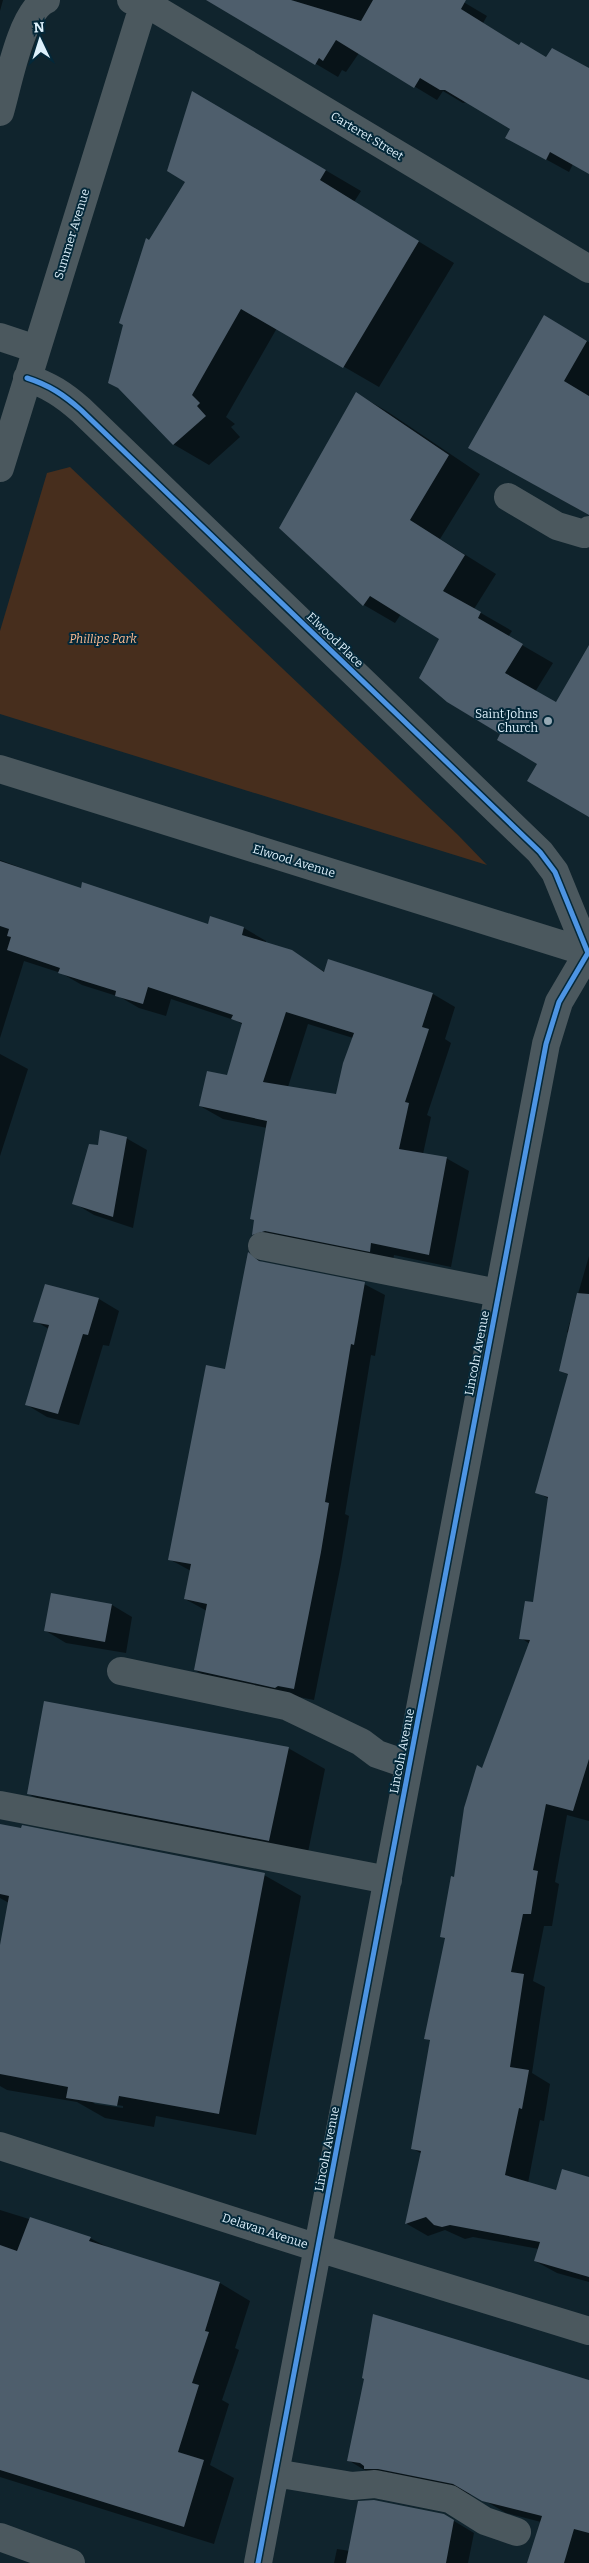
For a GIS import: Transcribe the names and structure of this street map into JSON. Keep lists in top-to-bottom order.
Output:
{
  "streets": {
    "street": [
      "Carteret Street",
      "Summer Avenue",
      "Elwood Place",
      "Elwood Avenue",
      "Lincoln Avenue",
      "Delavan Avenue"
    ]
  },
  "crossings": [
    ["Carteret Street", "Summer Avenue"],
    ["Summer Avenue", "Elwood Place"],
    ["Elwood Place", "Elwood Avenue"],
    ["Elwood Place", "Lincoln Avenue"],
    ["Elwood Avenue", "Lincoln Avenue"],
    ["Lincoln Avenue", "Delavan Avenue"]
  ],
  "parks": ["Phillips Park"],
  "places": ["Saint Johns Church"],
  "north": "top"
}
